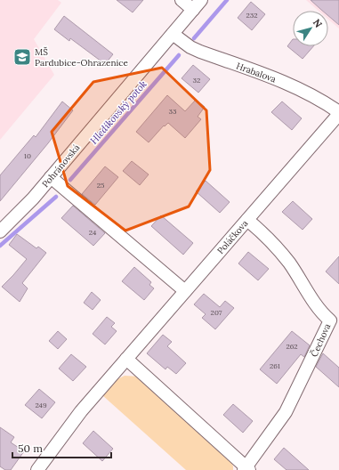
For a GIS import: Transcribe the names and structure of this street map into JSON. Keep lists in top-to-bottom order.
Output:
{
  "streets": {
    "street": [
      "Hrabalova",
      "Pohránovská",
      "Poláčkova",
      "Čechova"
    ]
  },
  "crossings": [
    ["Hrabalova", "Pohránovská"],
    ["Hrabalova", "Poláčkova"],
    ["Poláčkova", "Čechova"]
  ],
  "water": ["Hledíkovský potok"],
  "places": {
    "school or university": ["MŠ Pardubice-Ohrazenice"]
  },
  "house_numbers": [
    "232",
    "32",
    "33",
    "10",
    "25",
    "24",
    "207",
    "262",
    "261",
    "249"
  ],
  "scale_bar": "50 m",
  "north": "top right"
}
